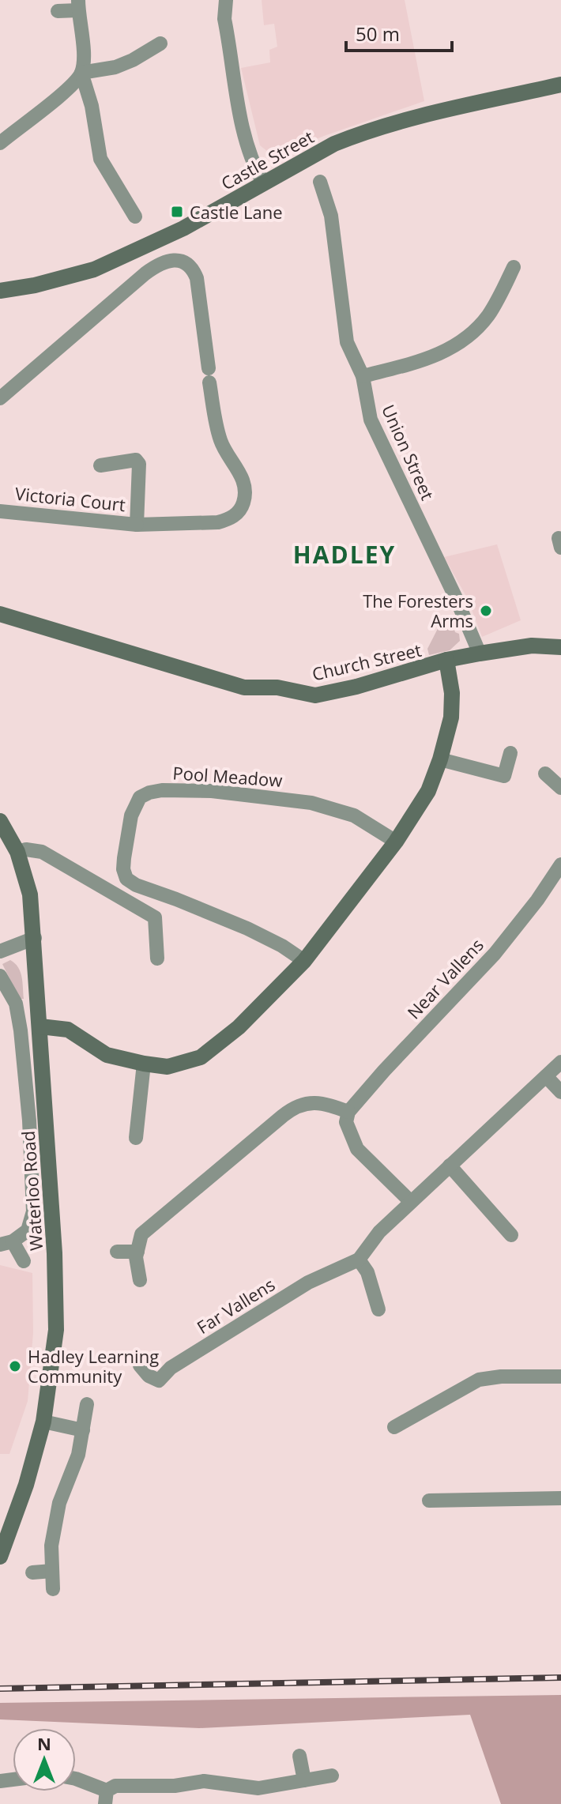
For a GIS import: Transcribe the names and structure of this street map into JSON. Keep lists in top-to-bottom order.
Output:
{
  "streets": {
    "street": [
      "Castle Street",
      "Union Street",
      "Victoria Court",
      "Church Street",
      "Pool Meadow",
      "Near Vallens",
      "Waterloo Road",
      "Far Vallens"
    ]
  },
  "crossings": [
    ["Union Street", "Church Street"]
  ],
  "districts": ["HADLEY"],
  "places": {
    "transit": ["Castle Lane"],
    "other": ["The Foresters Arms", "Hadley Learning Community"]
  },
  "scale_bar": "50 m",
  "north": "top"
}
